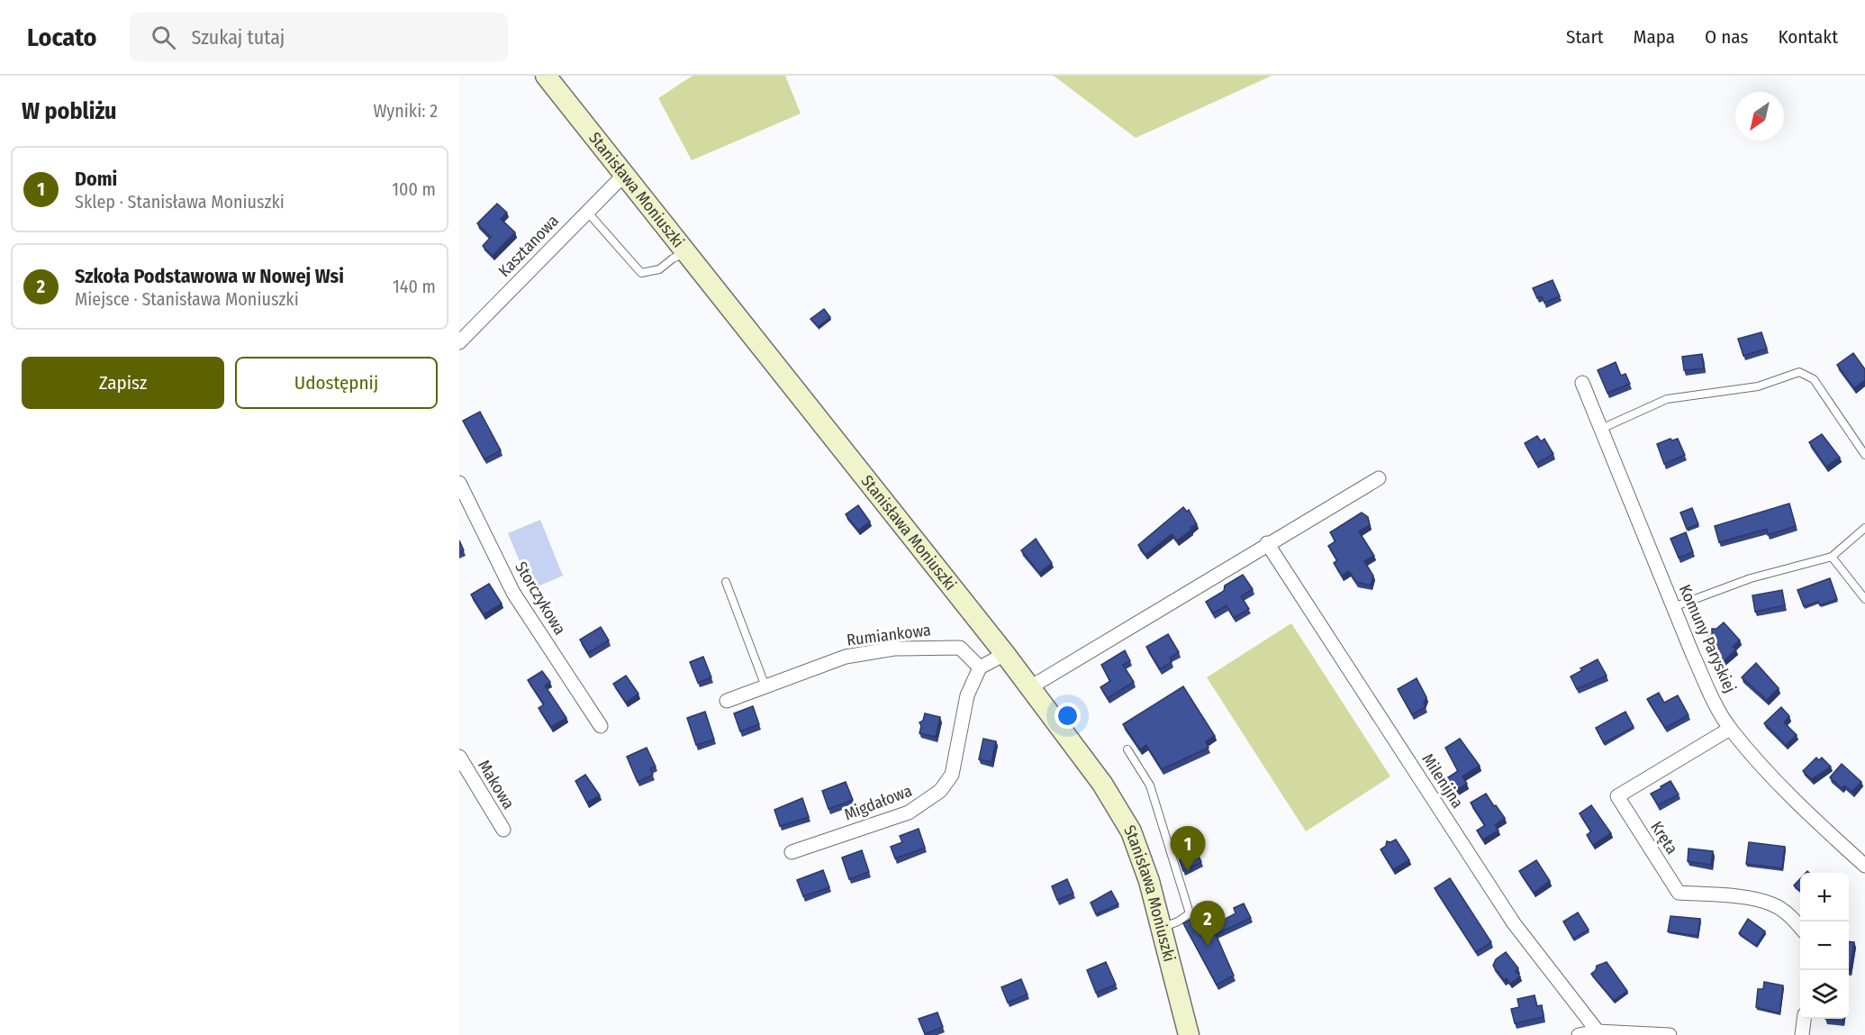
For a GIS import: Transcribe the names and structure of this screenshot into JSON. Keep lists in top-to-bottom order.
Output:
{
  "streets": {
    "main road": ["Stanisława Moniuszki"],
    "street": [
      "Kasztanowa",
      "Storczykowa",
      "Rumiankowa",
      "Komuny Paryskiej",
      "Milenijna",
      "Makowa",
      "Migdałowa",
      "Kręta"
    ]
  },
  "crossings": [
    ["Stanisława Moniuszki", "Kasztanowa"],
    ["Rumiankowa", "Migdałowa"],
    ["Komuny Paryskiej", "Kręta"]
  ],
  "north": "bottom left",
  "page": {
    "header": "Locato",
    "search": "Szukaj tutaj",
    "nav": [
      "Start",
      "Mapa",
      "O nas",
      "Kontakt"
    ],
    "heading": ["W pobliżu", "Wyniki: 2"],
    "list": [
      {
        "mark": "1",
        "name": "Domi",
        "note": "Sklep · Stanisława Moniuszki",
        "value": "100 m"
      },
      {
        "mark": "2",
        "name": "Szkoła Podstawowa w Nowej Wsi",
        "note": "Miejsce · Stanisława Moniuszki",
        "value": "140 m"
      }
    ],
    "buttons": ["Zapisz", "Udostępnij"],
    "pins": ["1", "2"],
    "map_buttons": ["+", "−"]
  }
}
